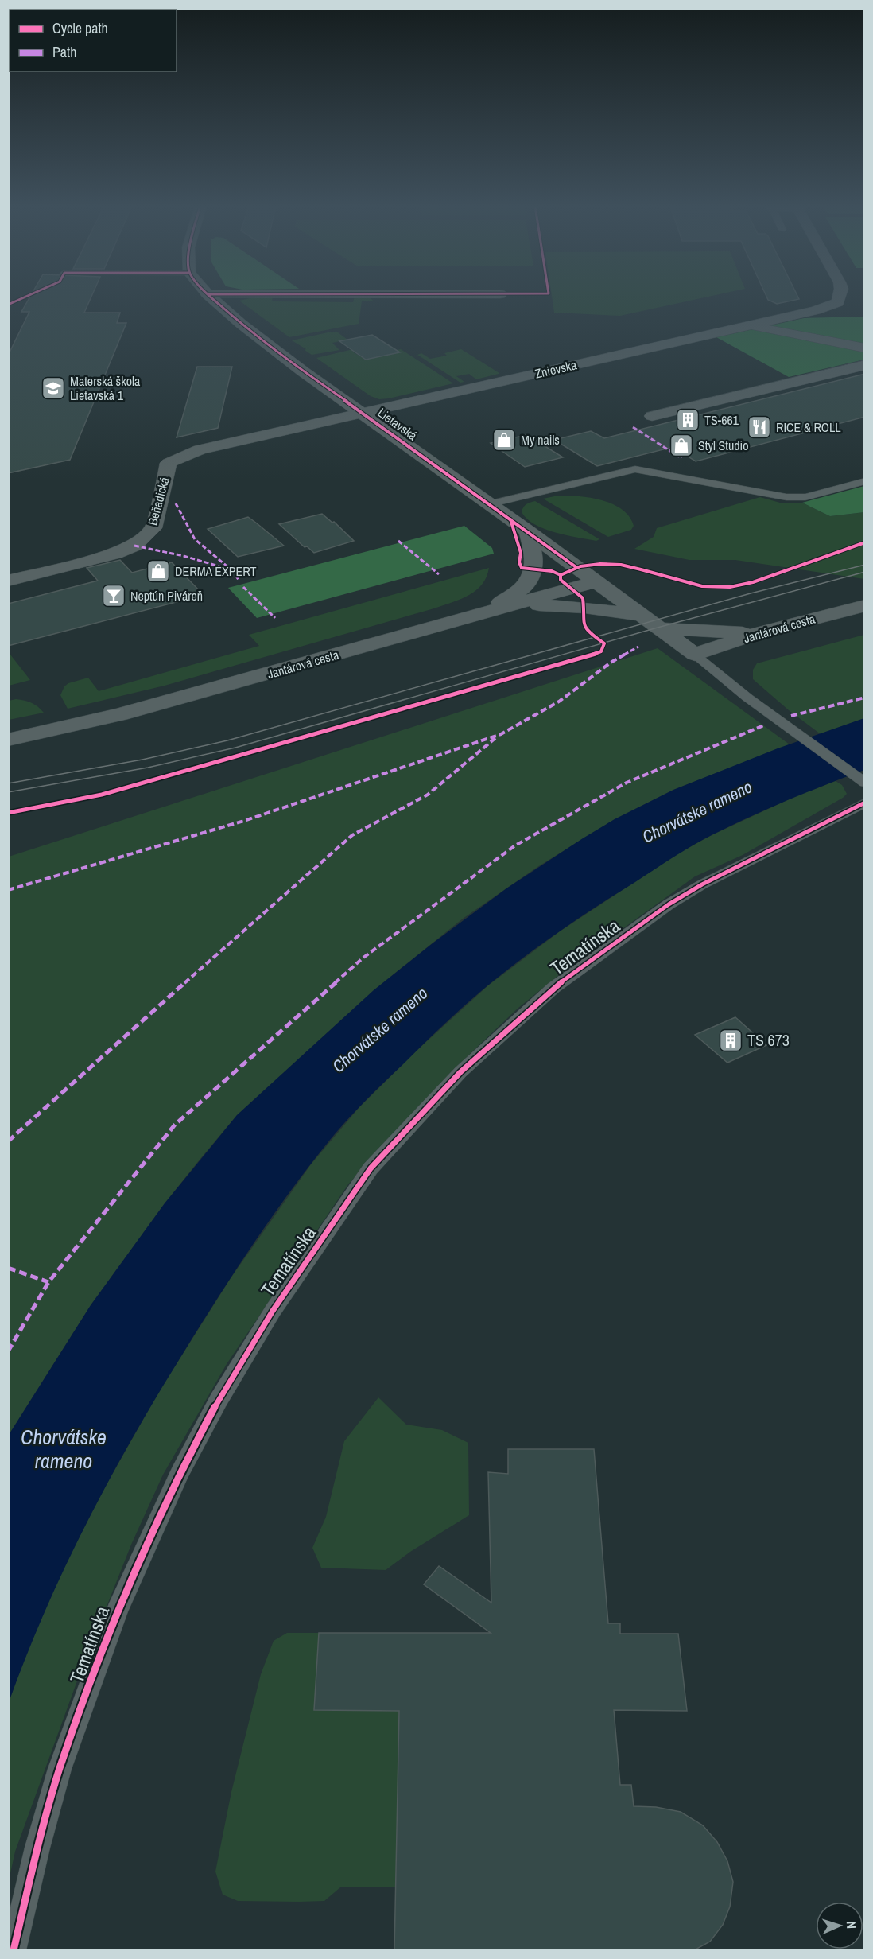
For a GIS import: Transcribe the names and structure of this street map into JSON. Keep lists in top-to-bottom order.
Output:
{
  "streets": {
    "street": [
      "Znievska",
      "Lietavská",
      "Beňadická",
      "Jantárová cesta"
    ],
    "lane": ["Tematínska"]
  },
  "crossings": [
    ["Znievska", "Lietavská"],
    ["Znievska", "Beňadická"],
    ["Lietavská", "Beňadická"],
    ["Lietavská", "Jantárová cesta"]
  ],
  "water": ["Chorvátske rameno"],
  "places": {
    "school or university": ["Materská škola Lietavská 1"],
    "building": ["TS-661", "TS 673"],
    "restaurant": ["RICE & ROLL"],
    "shop": ["My nails", "Styl Studio", "DERMA EXPERT"],
    "bar": ["Neptún Piváreň"]
  },
  "legend": ["Cycle path", "Path"],
  "north": "right"
}
